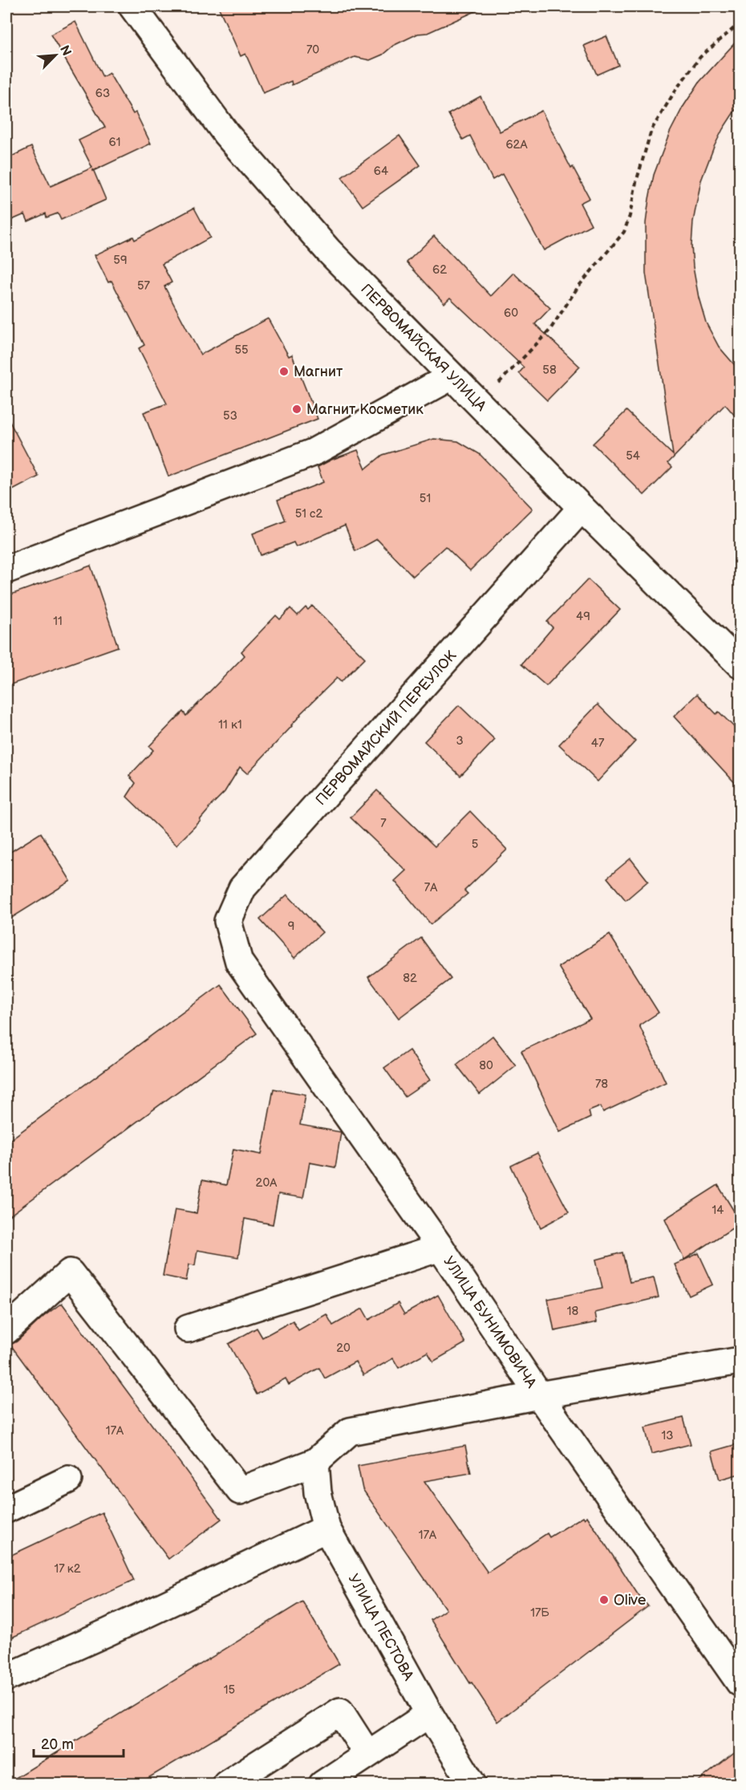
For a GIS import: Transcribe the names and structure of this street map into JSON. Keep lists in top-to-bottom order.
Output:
{
  "streets": {
    "street": [
      "ПЕРВОМАЙСКАЯ УЛИЦА",
      "ПЕРВОМАЙСКИЙ ПЕРЕУЛОК",
      "УЛИЦА БУНИМОВИЧА",
      "УЛИЦА ПЕСТОВА"
    ]
  },
  "crossings": [
    ["ПЕРВОМАЙСКАЯ УЛИЦА", "ПЕРВОМАЙСКИЙ ПЕРЕУЛОК"],
    ["ПЕРВОМАЙСКИЙ ПЕРЕУЛОК", "УЛИЦА БУНИМОВИЧА"]
  ],
  "places": ["Магнит", "Магнит Косметик", "Olive"],
  "house_numbers": [
    "70",
    "63",
    "61",
    "62А",
    "64",
    "59",
    "62",
    "57",
    "60",
    "55",
    "58",
    "53",
    "54",
    "51",
    "51 с2",
    "49",
    "11",
    "11 к1",
    "3",
    "47",
    "7",
    "5",
    "7А",
    "9",
    "82",
    "80",
    "78",
    "20А",
    "14",
    "18",
    "20",
    "17А",
    "13",
    "17А",
    "17 к2",
    "17Б",
    "15"
  ],
  "scale_bar": "20 m",
  "north": "top right"
}
